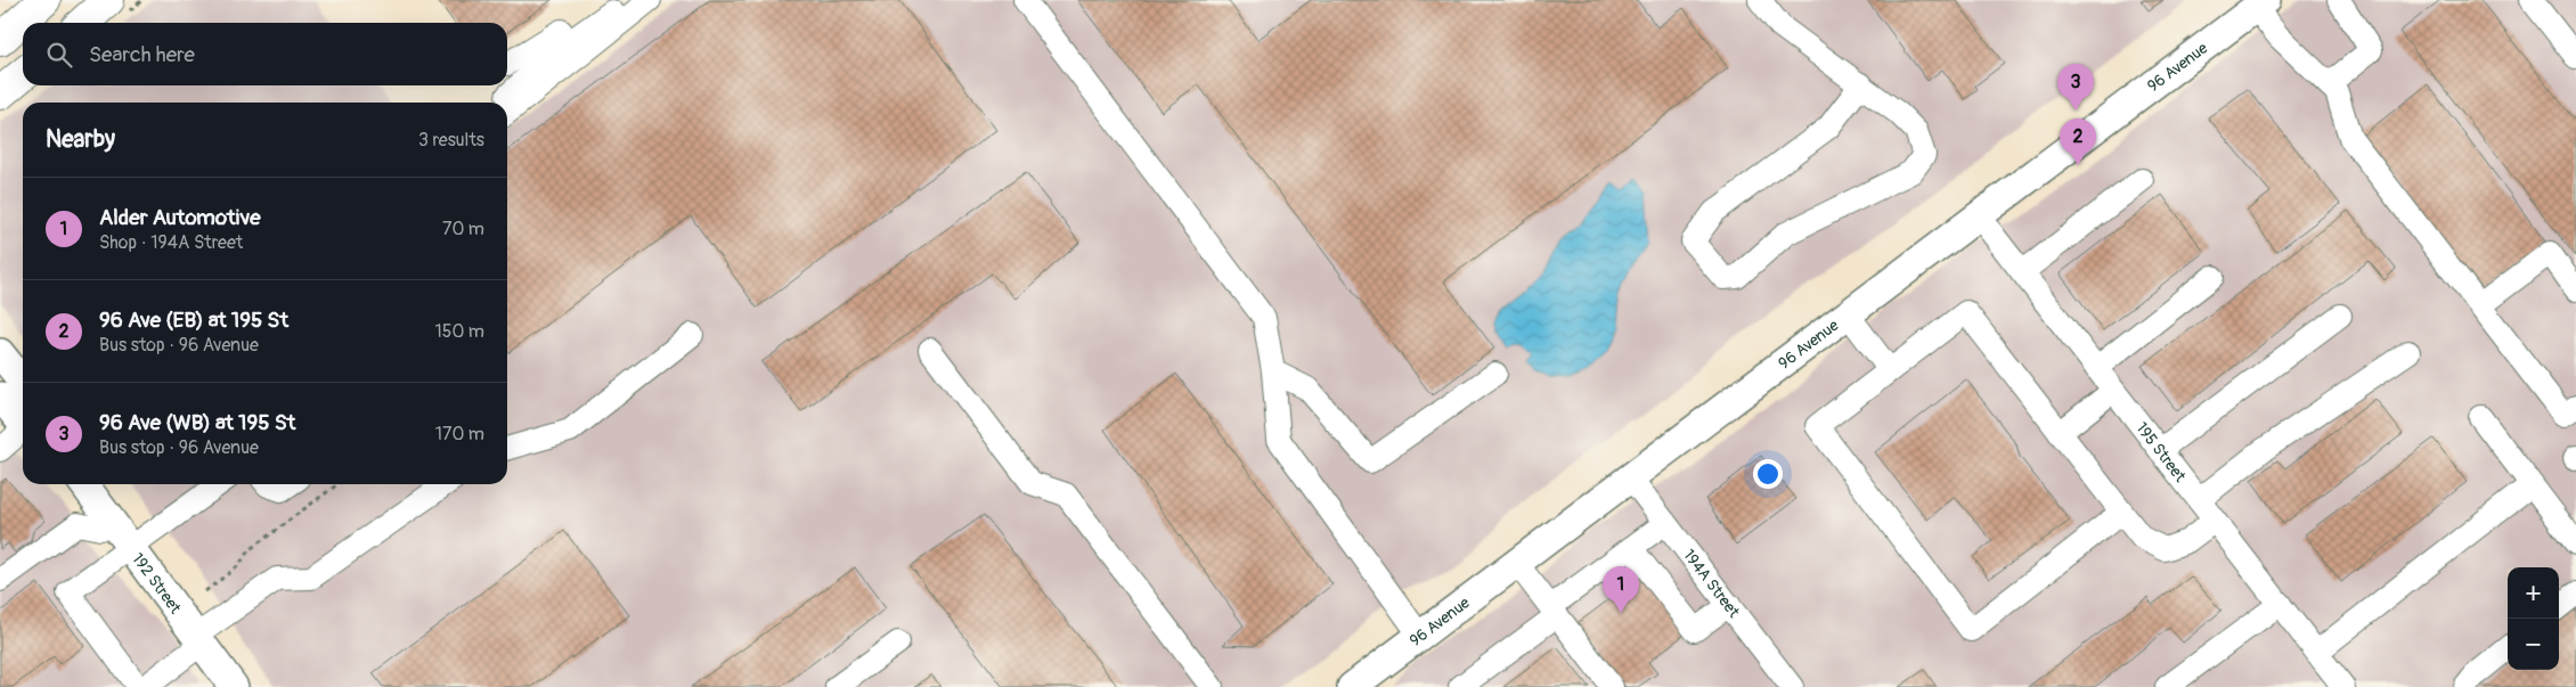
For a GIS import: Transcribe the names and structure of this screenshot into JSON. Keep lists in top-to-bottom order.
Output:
{
  "streets": {
    "main road": ["96 Avenue", "192 Street"],
    "street": ["195 Street", "194A Street"]
  },
  "crossings": [
    ["96 Avenue", "195 Street"],
    ["96 Avenue", "194A Street"]
  ],
  "page": {
    "search": "Search here",
    "pins": ["3", "2", "1"],
    "heading": ["Nearby", "3 results"],
    "list": [
      {
        "mark": "1",
        "name": "Alder Automotive",
        "note": "Shop · 194A Street",
        "value": "70 m"
      },
      {
        "mark": "2",
        "name": "96 Ave (EB) at 195 St",
        "note": "Bus stop · 96 Avenue",
        "value": "150 m"
      },
      {
        "mark": "3",
        "name": "96 Ave (WB) at 195 St",
        "note": "Bus stop · 96 Avenue",
        "value": "170 m"
      }
    ],
    "map_buttons": ["+", "−"]
  }
}
